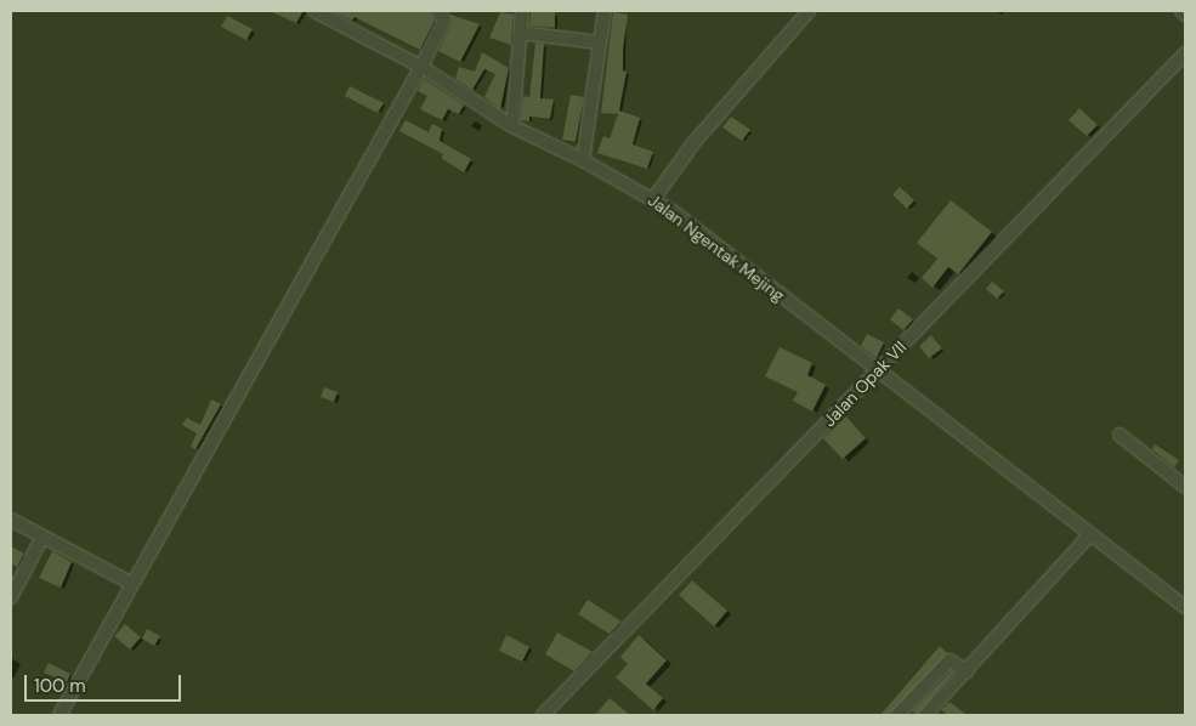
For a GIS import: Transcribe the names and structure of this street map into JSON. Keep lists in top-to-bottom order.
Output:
{
  "streets": {
    "street": ["Jalan Ngentak Mejing", "Jalan Opak VII"]
  },
  "crossings": [
    ["Jalan Ngentak Mejing", "Jalan Opak VII"]
  ],
  "scale_bar": "100 m"
}
